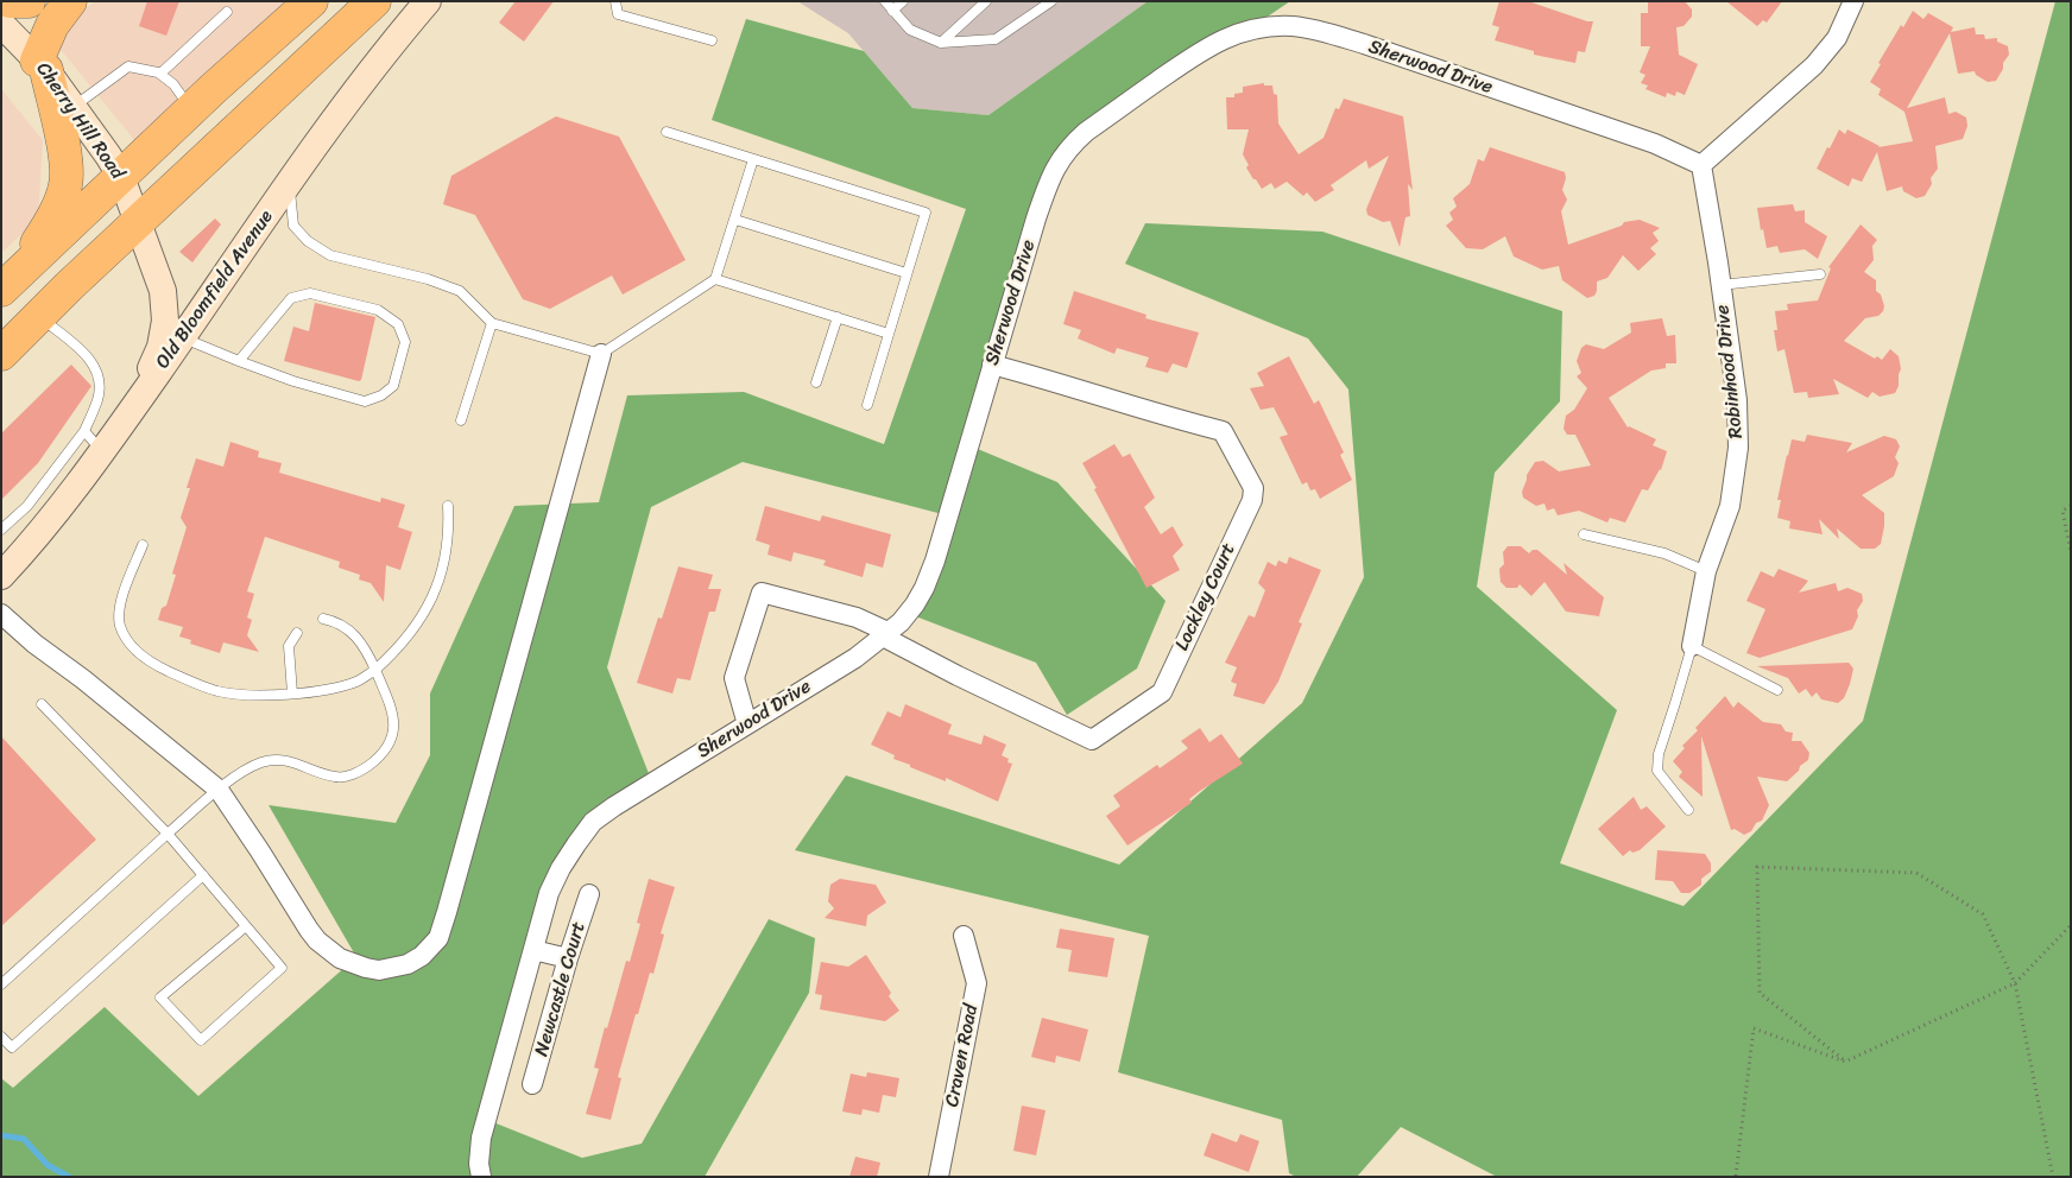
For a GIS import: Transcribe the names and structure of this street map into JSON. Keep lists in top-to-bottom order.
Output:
{
  "streets": {
    "main road": ["Cherry Hill Road", "Old Bloomfield Avenue"],
    "street": [
      "Sherwood Drive",
      "Robinhood Drive",
      "Lockley Court",
      "Newcastle Court",
      "Craven Road"
    ]
  },
  "crossings": [
    ["Sherwood Drive", "Robinhood Drive"],
    ["Sherwood Drive", "Lockley Court"],
    ["Cherry Hill Road", "Old Bloomfield Avenue"]
  ]
}
